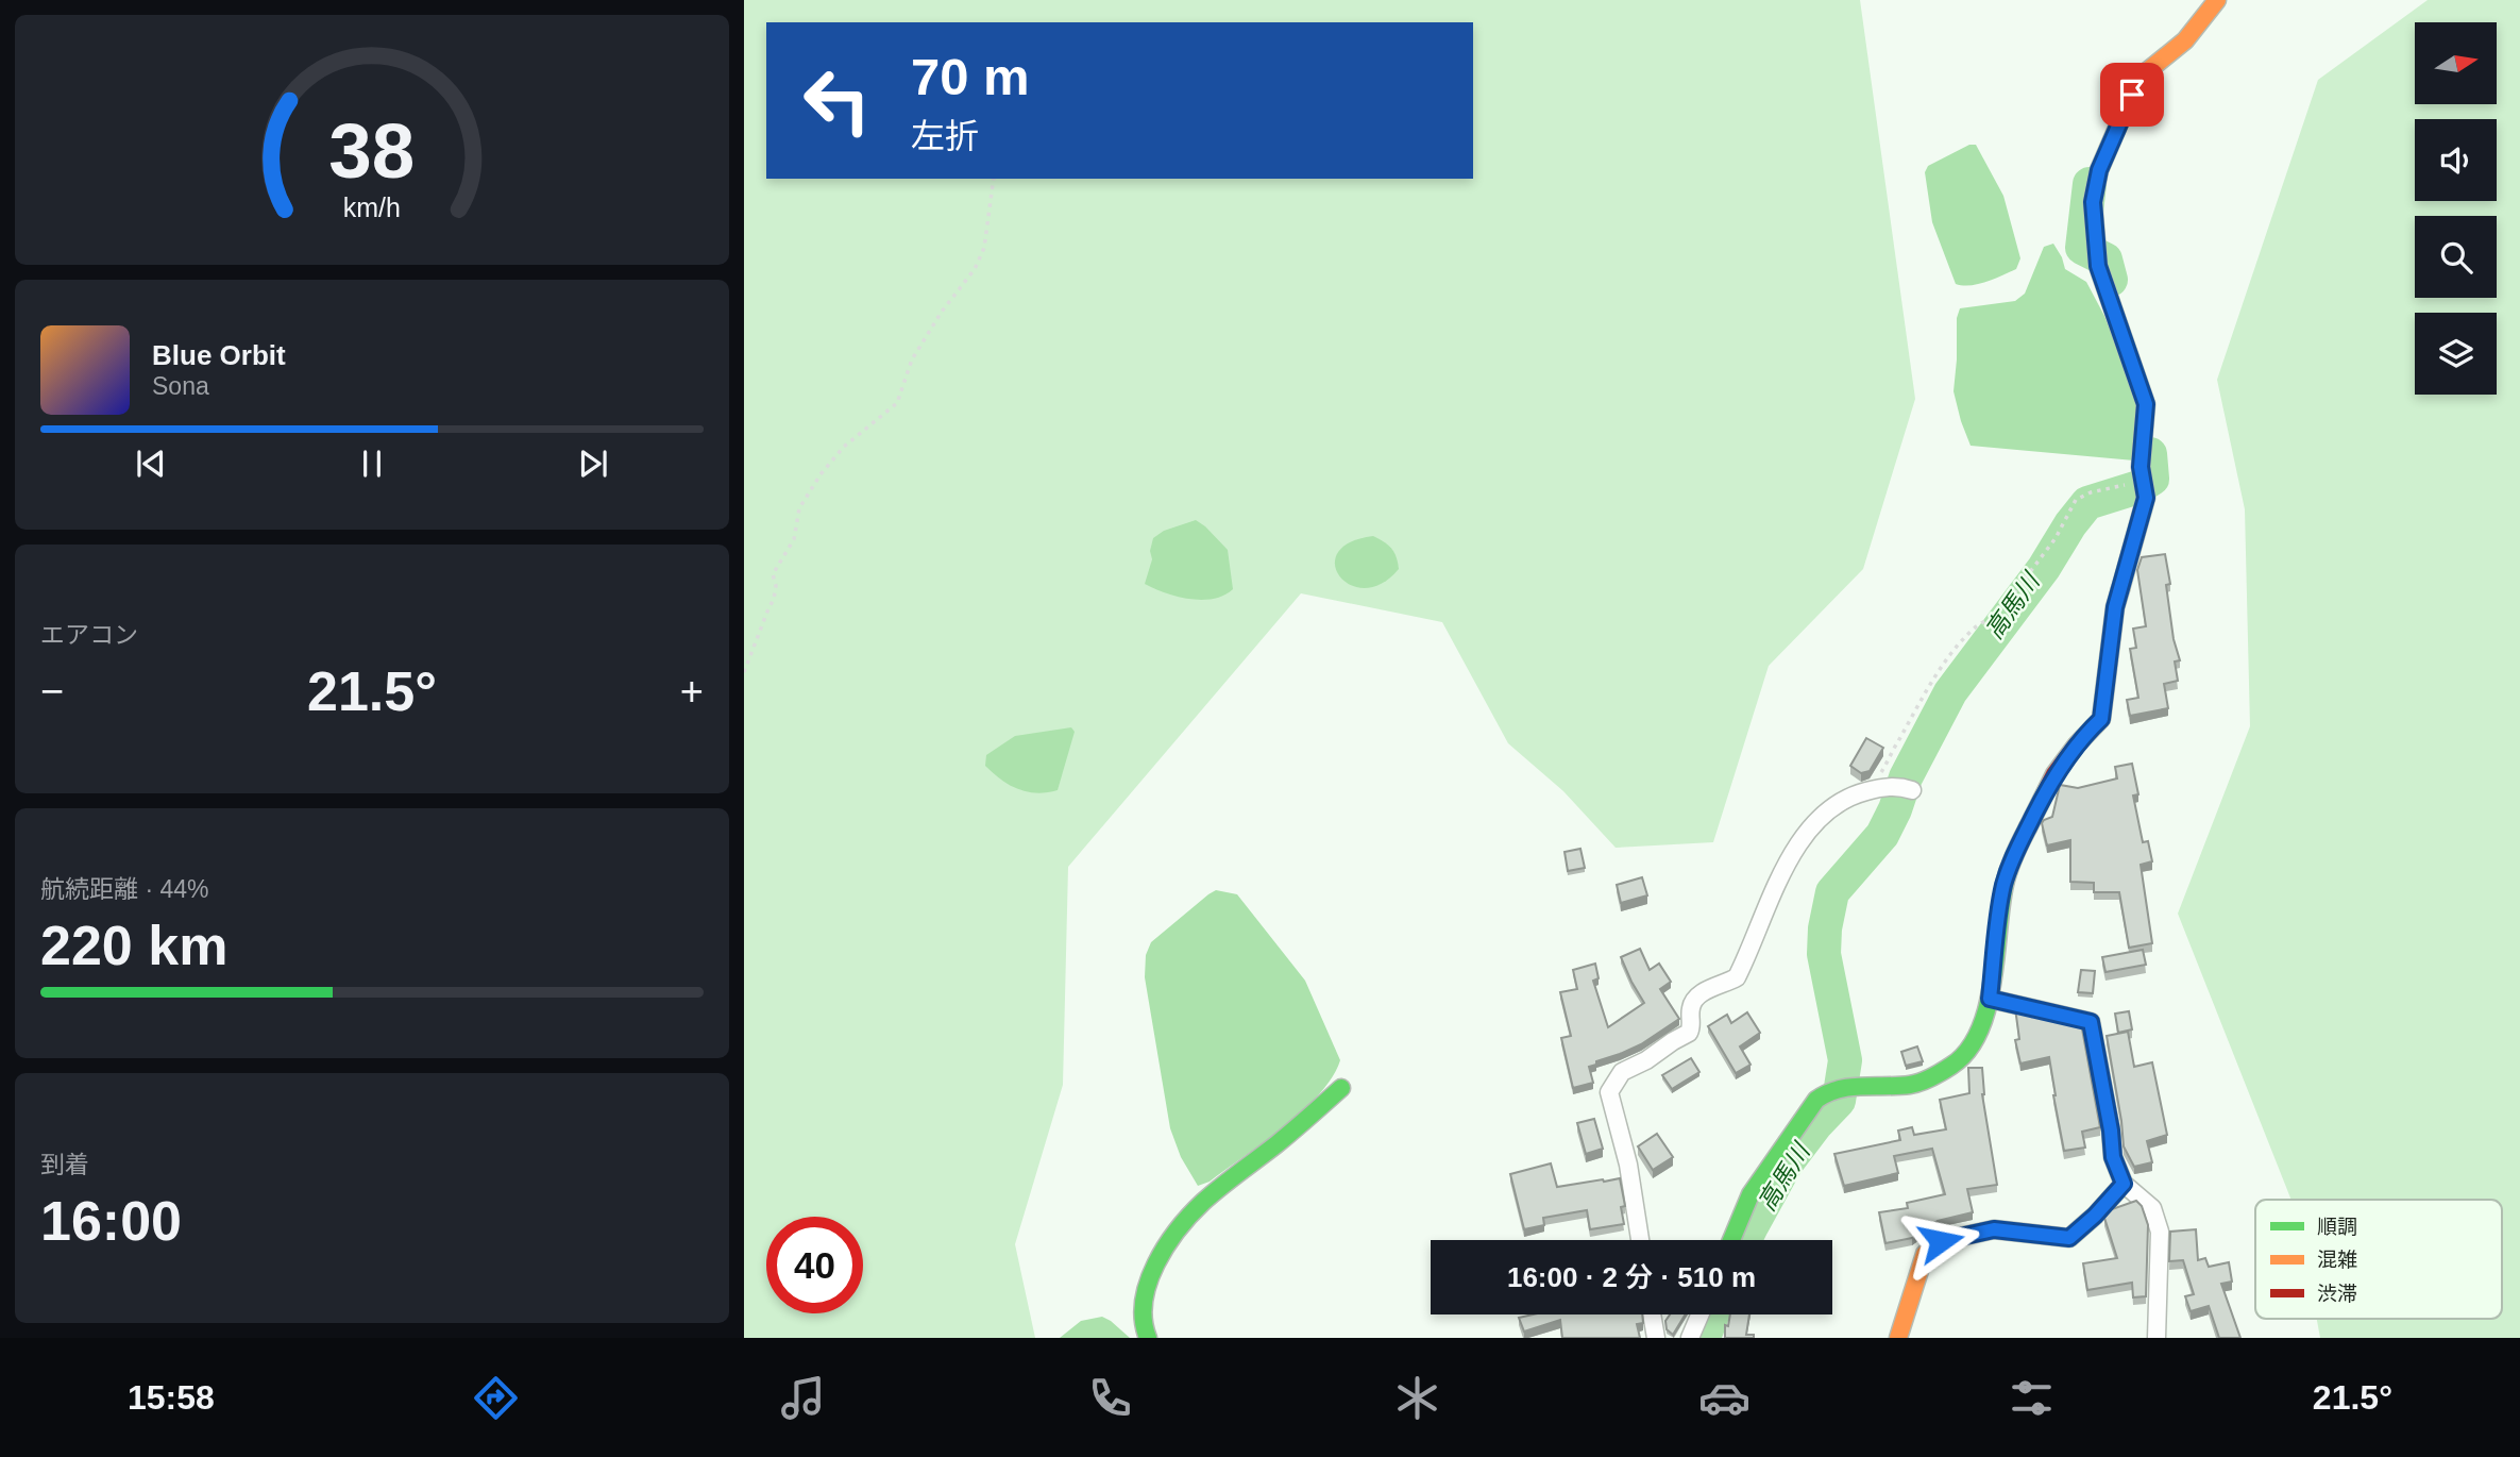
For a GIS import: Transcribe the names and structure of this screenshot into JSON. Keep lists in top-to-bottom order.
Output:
{
  "water": ["高馬川"],
  "legend": ["順調", "混雑", "渋滞"],
  "north": "right",
  "page": {
    "turn": ["70 m", "左折"],
    "song": ["Blue Orbit", "Sona"],
    "tile": [
      "エアコン",
      ["航続距離 · 44%", "220 km"],
      ["到着", "16:00"]
    ],
    "heat": ["−", "21.5°", "+"],
    "limit": "40",
    "trip": "16:00 · 2 分 · 510 m",
    "tabs": ["15:58", "21.5°"],
    "gauge": ["38", "km/h"]
  }
}
